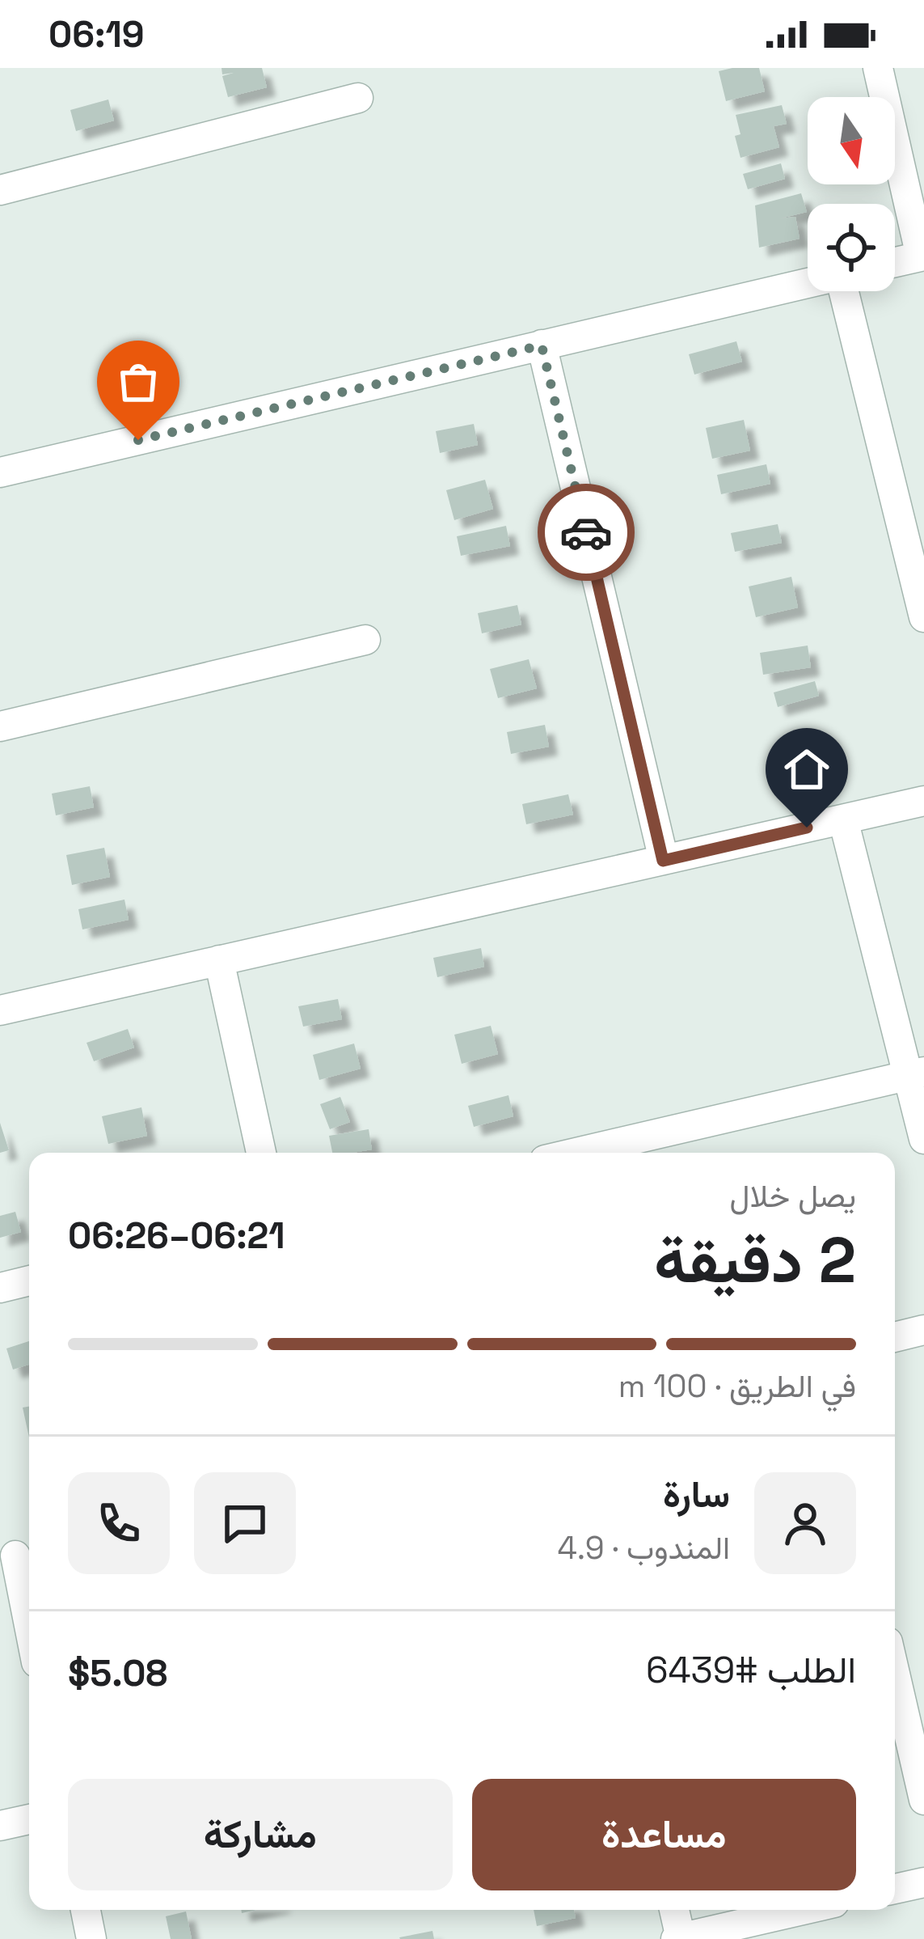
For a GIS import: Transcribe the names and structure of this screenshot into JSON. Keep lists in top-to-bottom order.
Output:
{
  "north": "bottom",
  "page": {
    "status": "06:19",
    "heading": ["2 دقيقة", "يصل خلال", "06:21–06:26"],
    "panel": [
      "سارة",
      "المندوب · 4.9",
      "الطلب #6439",
      "$5.08"
    ],
    "bar": "في الطريق · 100 m",
    "buttons": ["مساعدة", "مشاركة"]
  }
}
